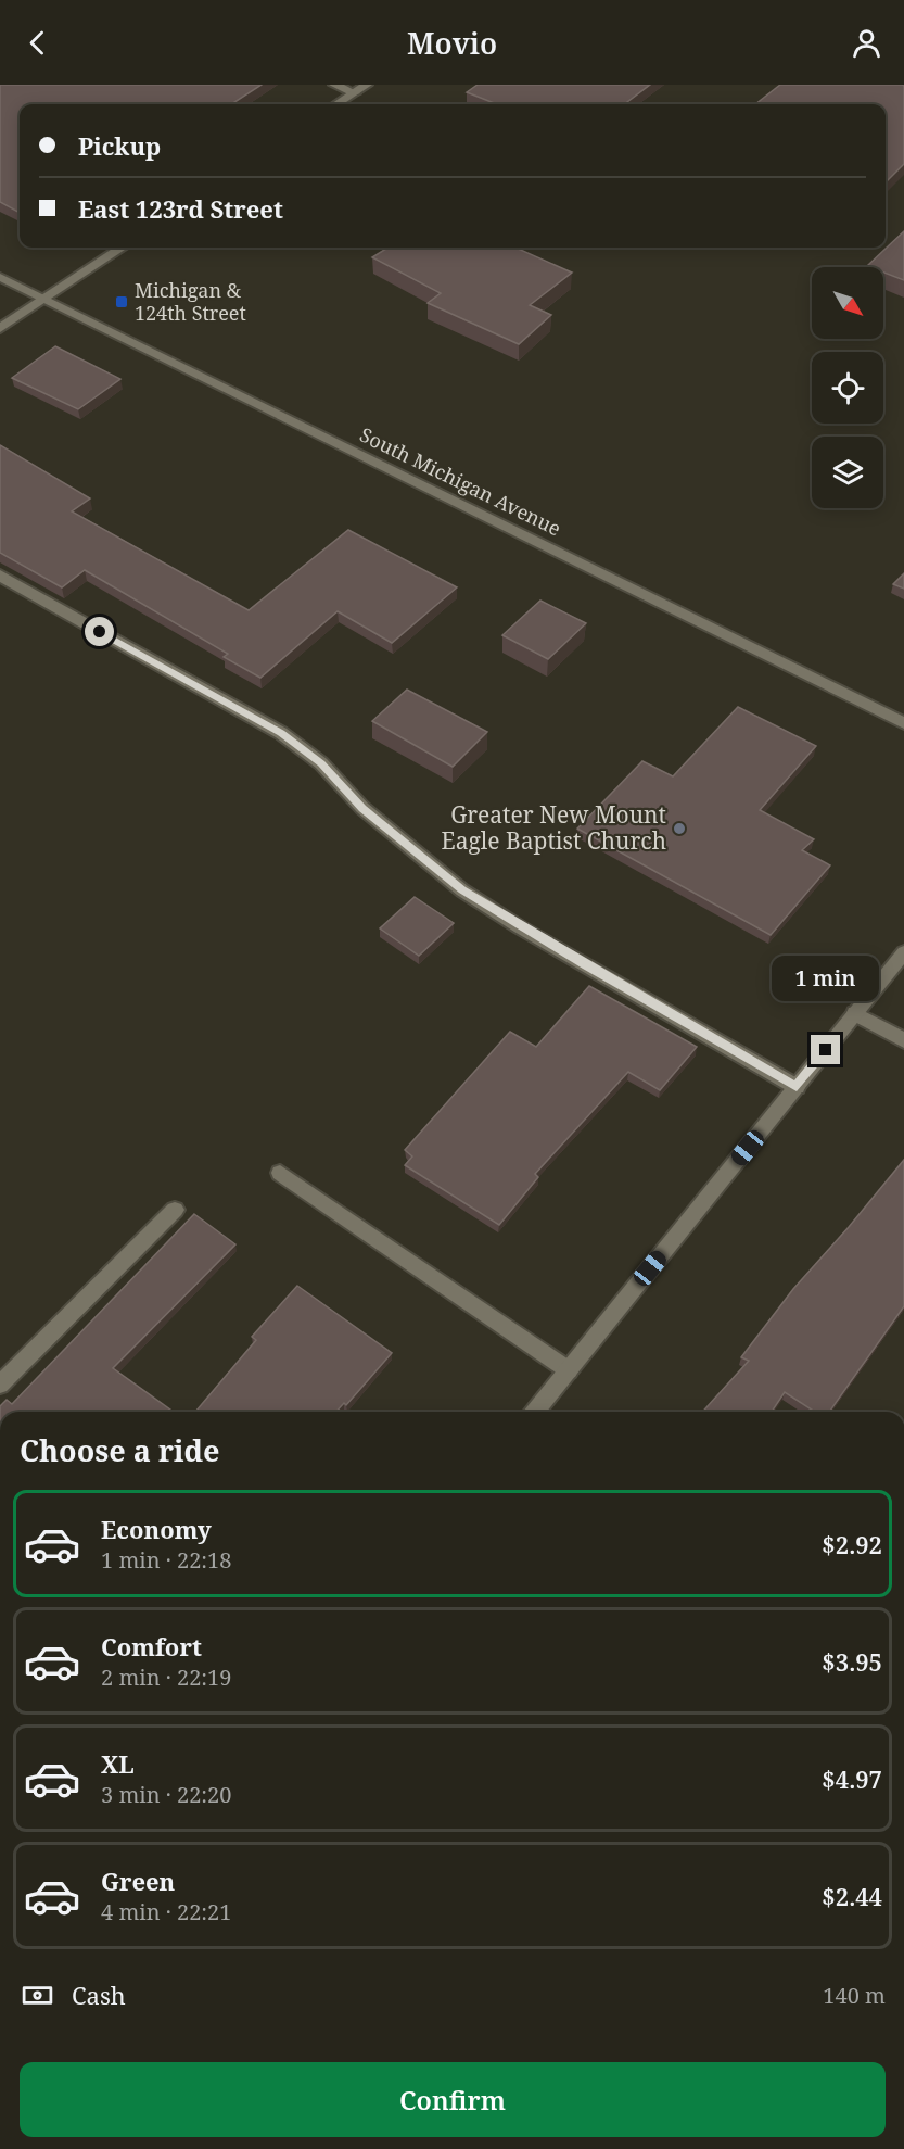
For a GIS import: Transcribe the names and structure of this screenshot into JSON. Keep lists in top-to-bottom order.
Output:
{
  "streets": {
    "main road": ["South Michigan Avenue"]
  },
  "places": {
    "transit": ["Michigan & 124th Street"],
    "other": ["Greater New Mount Eagle Baptist Church"]
  },
  "north": "bottom right",
  "page": {
    "header": "Movio",
    "banner": ["Pickup", "East 123rd Street"],
    "bubble": "1 min",
    "heading": "Choose a ride",
    "list": [
      {
        "name": "Economy",
        "note": "1 min · 22:18",
        "value": "$2.92"
      },
      {
        "name": "Comfort",
        "note": "2 min · 22:19",
        "value": "$3.95"
      },
      {
        "name": "XL",
        "note": "3 min · 22:20",
        "value": "$4.97"
      },
      {
        "name": "Green",
        "note": "4 min · 22:21",
        "value": "$2.44"
      }
    ],
    "pay": ["Cash", "140 m"],
    "buttons": "Confirm"
  }
}
